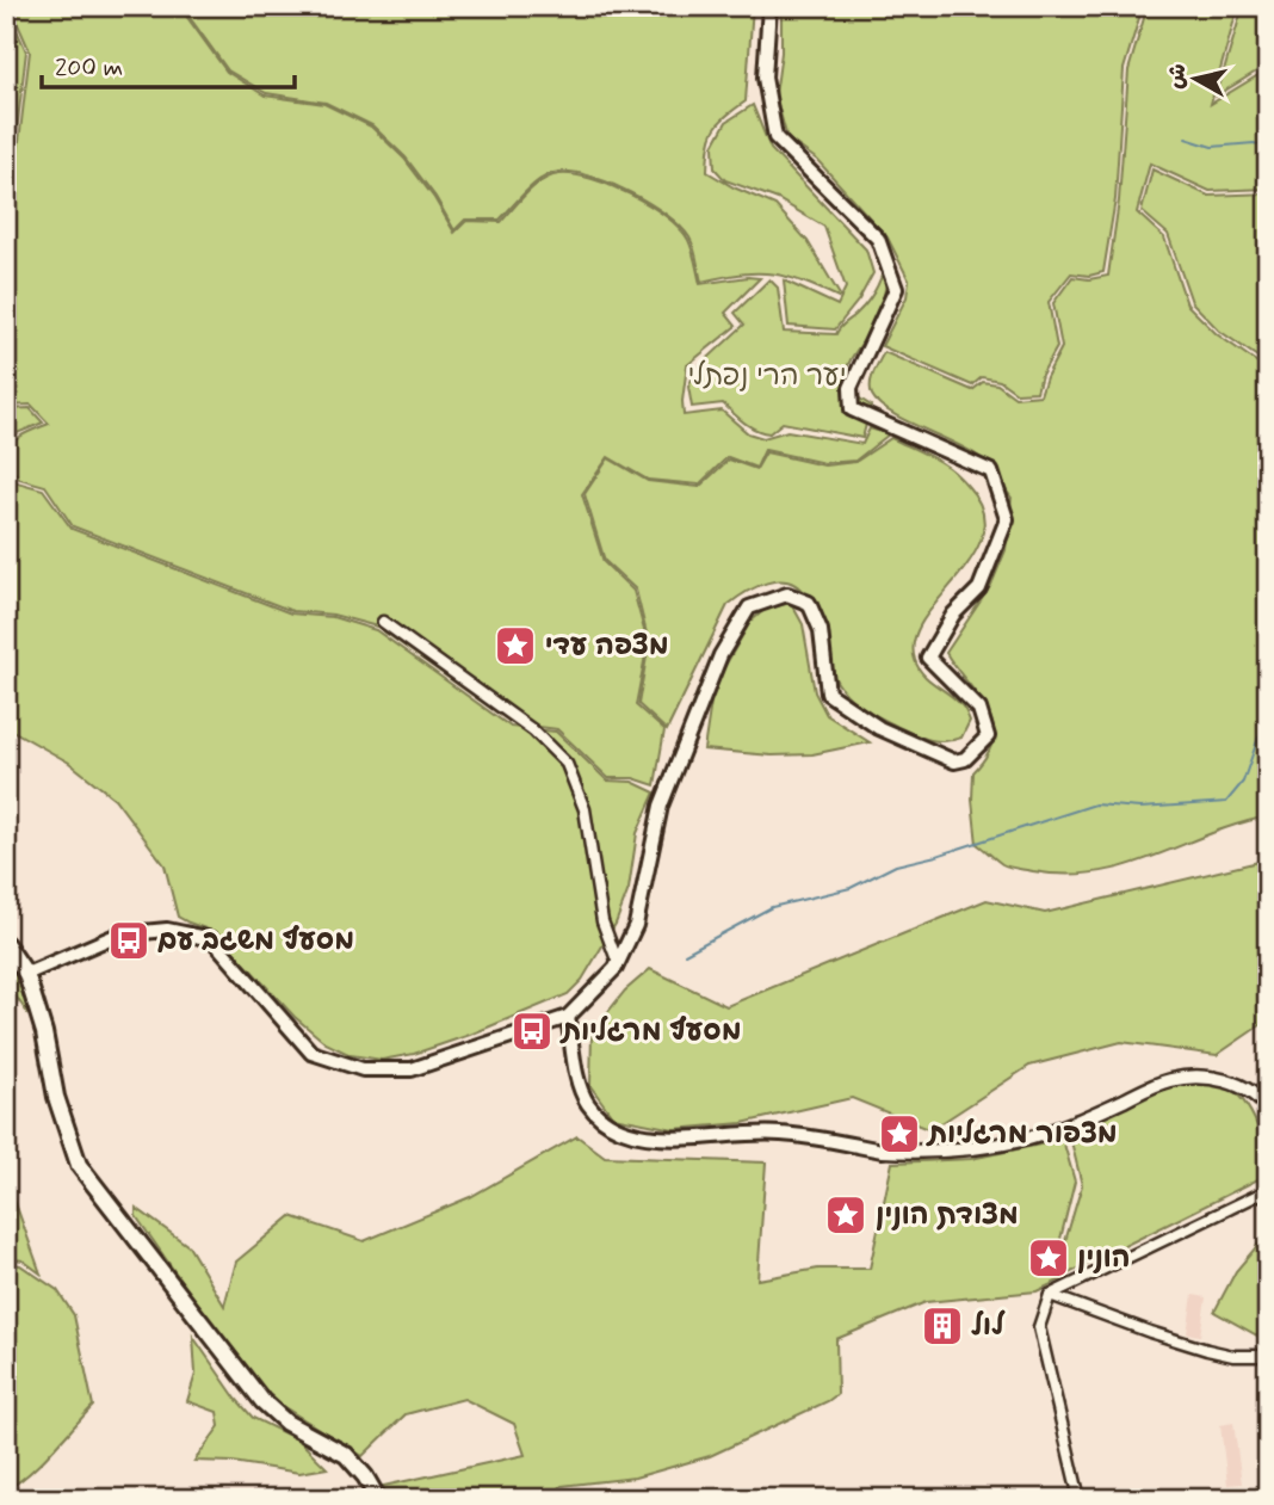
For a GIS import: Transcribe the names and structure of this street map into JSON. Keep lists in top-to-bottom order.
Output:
{
  "parks": ["יער הרי נפתלי"],
  "places": {
    "place": [
      "מצפה עדי",
      "מצפור מרגליות",
      "מצודת הונין",
      "הונין"
    ],
    "bus stop": ["מסעף משגב עם", "מסעף מרגליות"],
    "building": ["לול"]
  },
  "scale_bar": "200 m",
  "north": "left"
}
